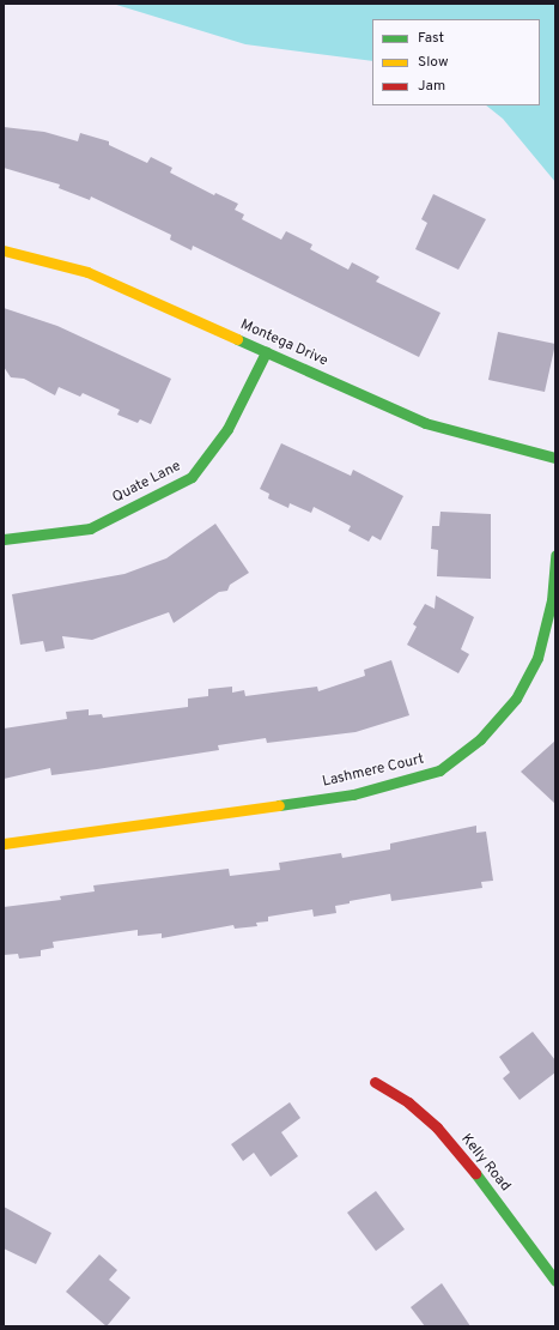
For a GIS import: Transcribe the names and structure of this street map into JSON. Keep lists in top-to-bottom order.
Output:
{
  "streets": {
    "street": [
      "Montega Drive",
      "Quate Lane",
      "Lashmere Court",
      "Kelly Road"
    ]
  },
  "crossings": [
    ["Montega Drive", "Quate Lane"]
  ],
  "legend": ["Fast", "Slow", "Jam"]
}
